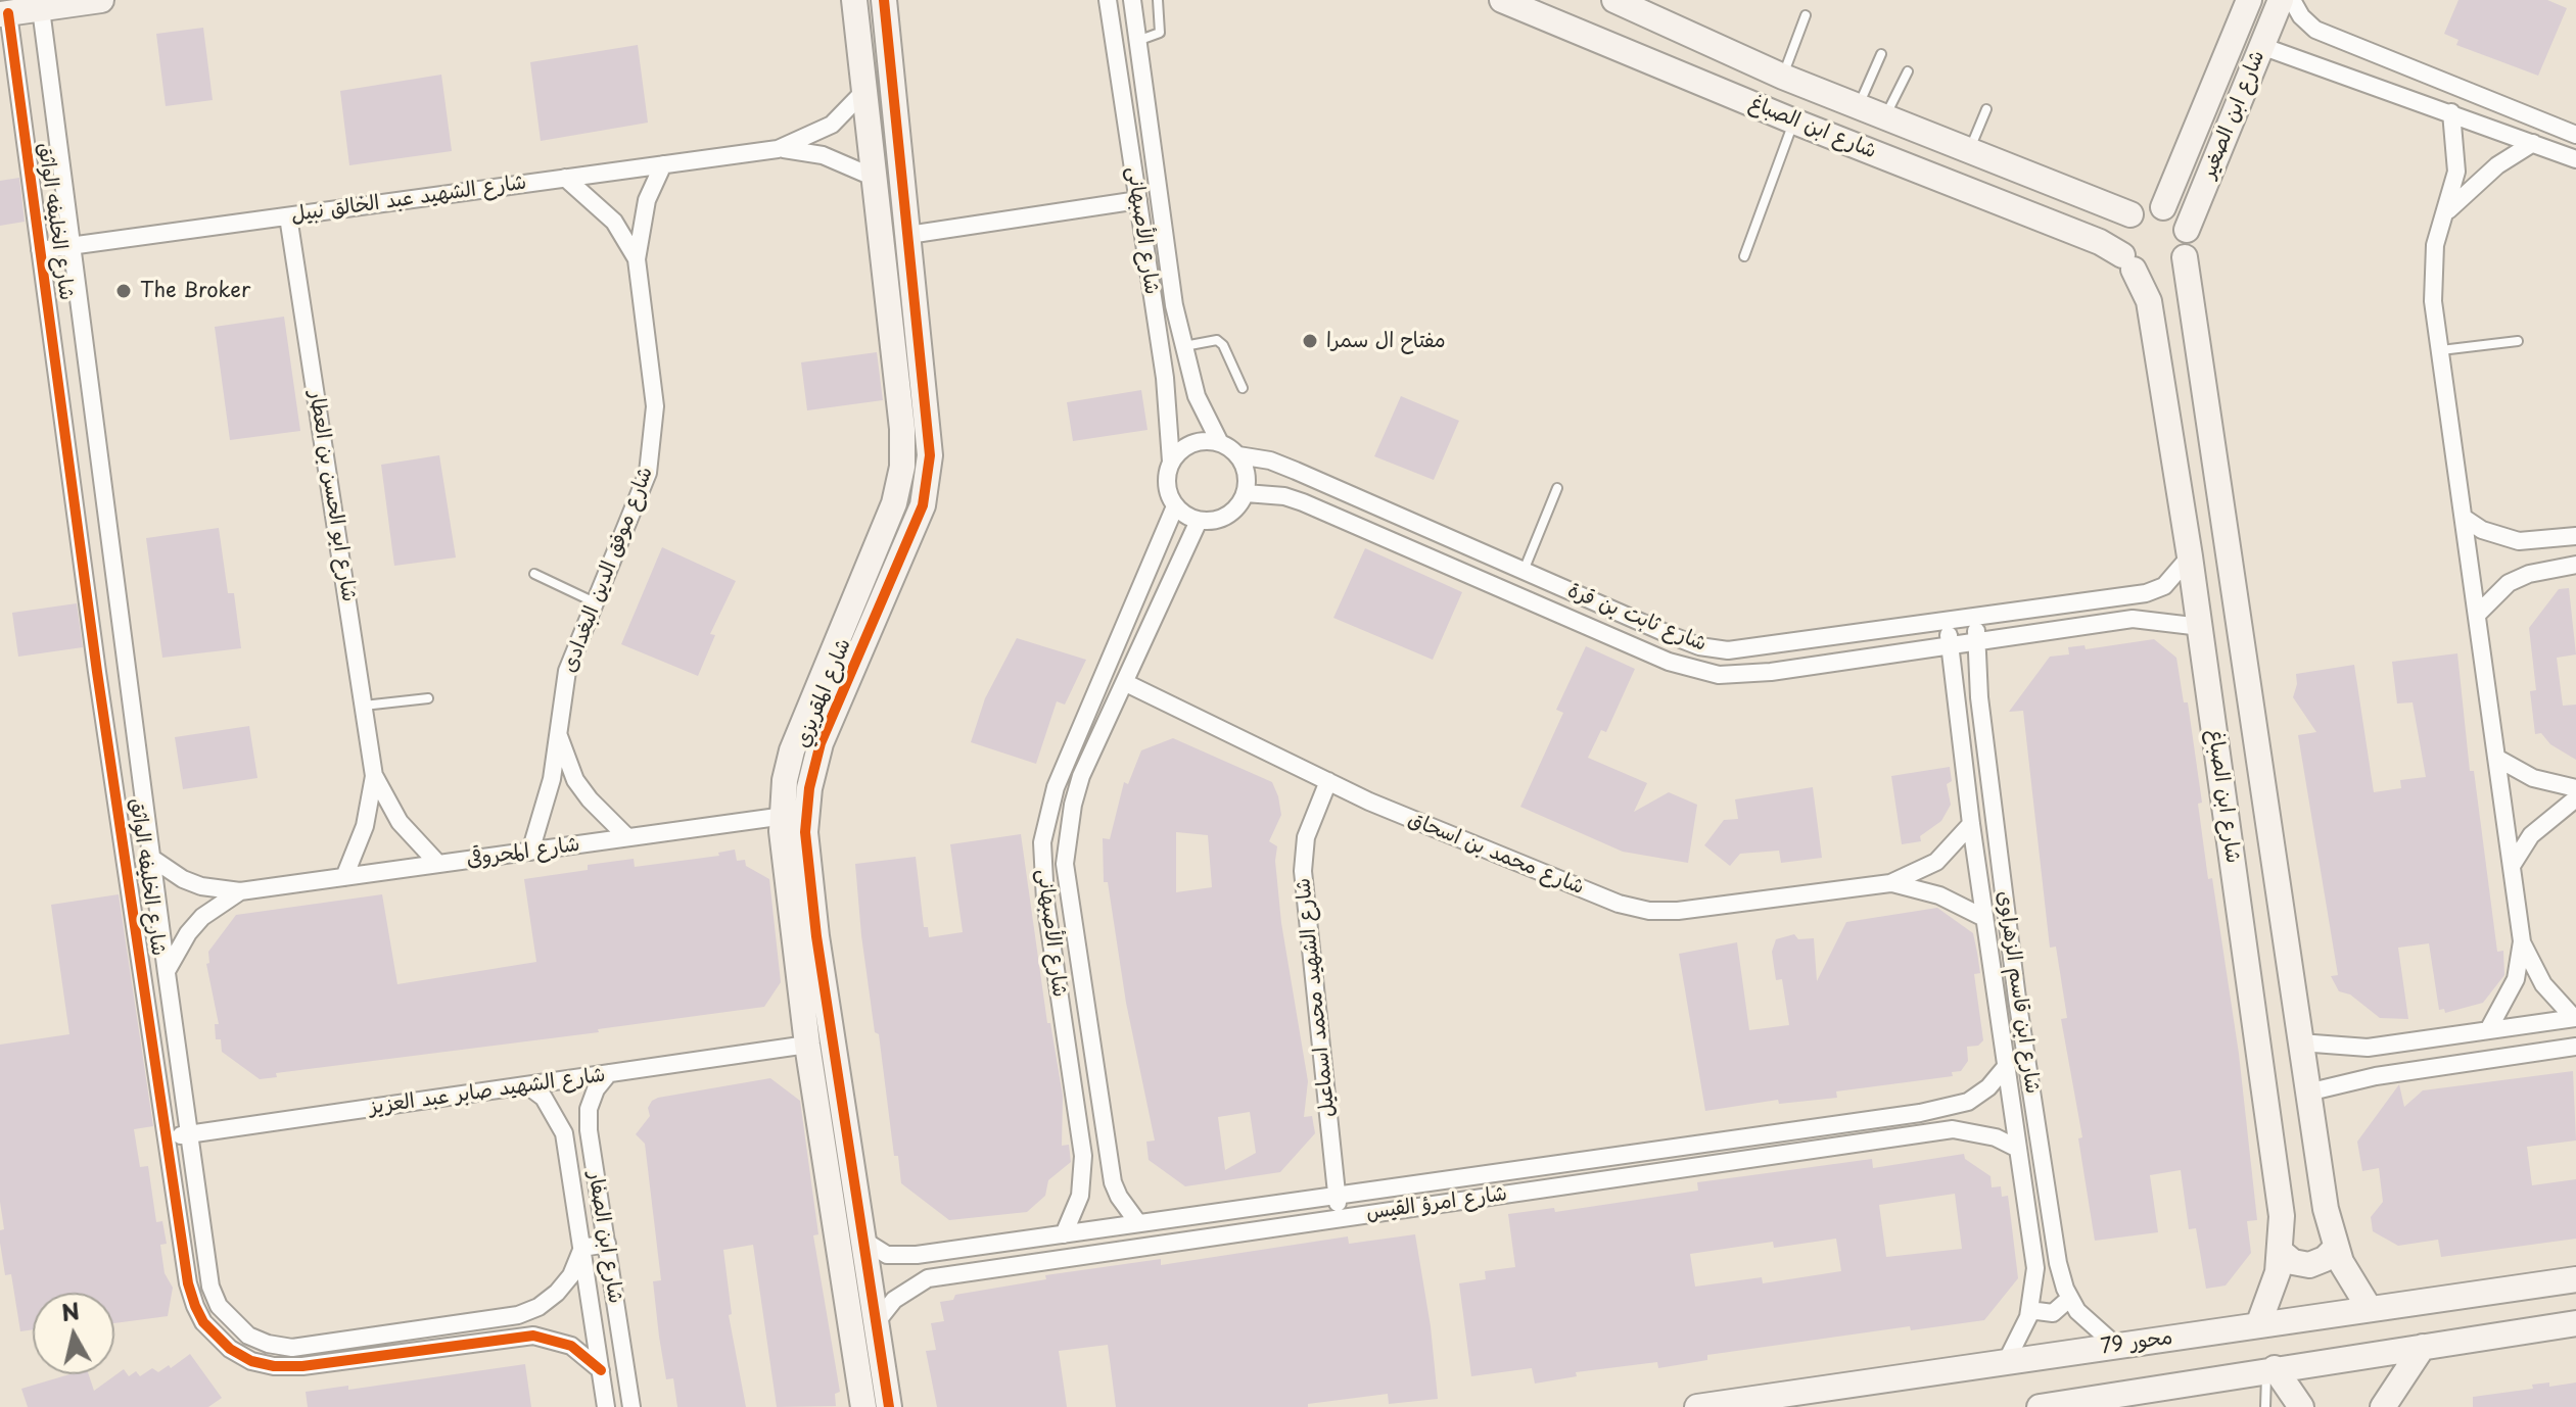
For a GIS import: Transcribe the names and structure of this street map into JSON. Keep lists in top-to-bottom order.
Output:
{
  "streets": {
    "street": [
      "شارع ابن الصغير",
      "شارع ابن الصباغ",
      "شارع الشهيد عبد الخالق نبيل",
      "شارع الخليفه الواثق",
      "شارع الأصبهانى",
      "شارع ابو الحسن بن العطار",
      "شارع موفق الدين البغدادى",
      "شارع ثابت بن قرة",
      "شارع المقريزي",
      "شارع المحروقى",
      "شارع محمد بن اسحاق",
      "شارع ابن قاسم الزهراوى",
      "شارع الشهيد محمد اسماعيل",
      "شارع الشهيد صابر عبد العزيز",
      "شارع امرؤ القيس",
      "شارع ابن الصفار",
      "محور 79"
    ]
  },
  "crossings": [
    ["شارع ابن الصغير", "شارع ابن الصباغ"],
    ["شارع ابن الصباغ", "شارع ثابت بن قرة"],
    ["شارع ابن الصباغ", "محور 79"],
    ["شارع الشهيد عبد الخالق نبيل", "شارع الخليفه الواثق"],
    ["شارع الشهيد عبد الخالق نبيل", "شارع ابو الحسن بن العطار"],
    ["شارع الشهيد عبد الخالق نبيل", "شارع موفق الدين البغدادى"],
    ["شارع الشهيد عبد الخالق نبيل", "شارع المقريزي"],
    ["شارع الخليفه الواثق", "شارع المحروقى"],
    ["شارع الخليفه الواثق", "شارع الشهيد صابر عبد العزيز"],
    ["شارع الخليفه الواثق", "شارع ابن الصفار"],
    ["شارع الأصبهانى", "شارع ثابت بن قرة"],
    ["شارع الأصبهانى", "شارع محمد بن اسحاق"],
    ["شارع الأصبهانى", "شارع امرؤ القيس"],
    ["شارع ابو الحسن بن العطار", "شارع المحروقى"],
    ["شارع موفق الدين البغدادى", "شارع المحروقى"],
    ["شارع ثابت بن قرة", "شارع ابن قاسم الزهراوى"],
    ["شارع المقريزي", "شارع المحروقى"],
    ["شارع المقريزي", "شارع الشهيد صابر عبد العزيز"],
    ["شارع المقريزي", "شارع امرؤ القيس"],
    ["شارع محمد بن اسحاق", "شارع ابن قاسم الزهراوى"],
    ["شارع محمد بن اسحاق", "شارع الشهيد محمد اسماعيل"],
    ["شارع ابن قاسم الزهراوى", "شارع امرؤ القيس"],
    ["شارع ابن قاسم الزهراوى", "محور 79"],
    ["شارع الشهيد محمد اسماعيل", "شارع امرؤ القيس"],
    ["شارع الشهيد صابر عبد العزيز", "شارع ابن الصفار"]
  ],
  "places": ["The Broker", "مفتاح ال سمرا"],
  "north": "top"
}
